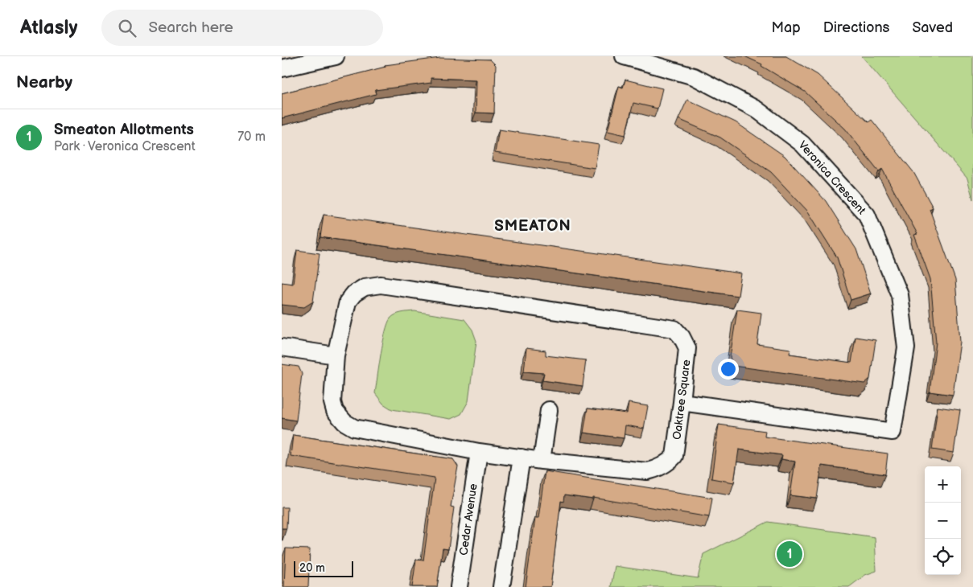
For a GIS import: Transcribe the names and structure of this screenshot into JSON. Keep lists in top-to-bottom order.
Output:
{
  "streets": {
    "street": ["Veronica Crescent", "Oaktree Square", "Cedar Avenue"]
  },
  "crossings": [
    ["Veronica Crescent", "Oaktree Square"],
    ["Oaktree Square", "Cedar Avenue"]
  ],
  "districts": ["SMEATON"],
  "scale_bar": "20 m",
  "page": {
    "header": "Atlasly",
    "search": "Search here",
    "nav": ["Map", "Directions", "Saved"],
    "heading": "Nearby",
    "list": [
      {
        "mark": "1",
        "name": "Smeaton Allotments",
        "note": "Park · Veronica Crescent",
        "value": "70 m"
      }
    ],
    "map_buttons": ["+", "−"],
    "pins": "1",
    "scale": "20 m"
  }
}
